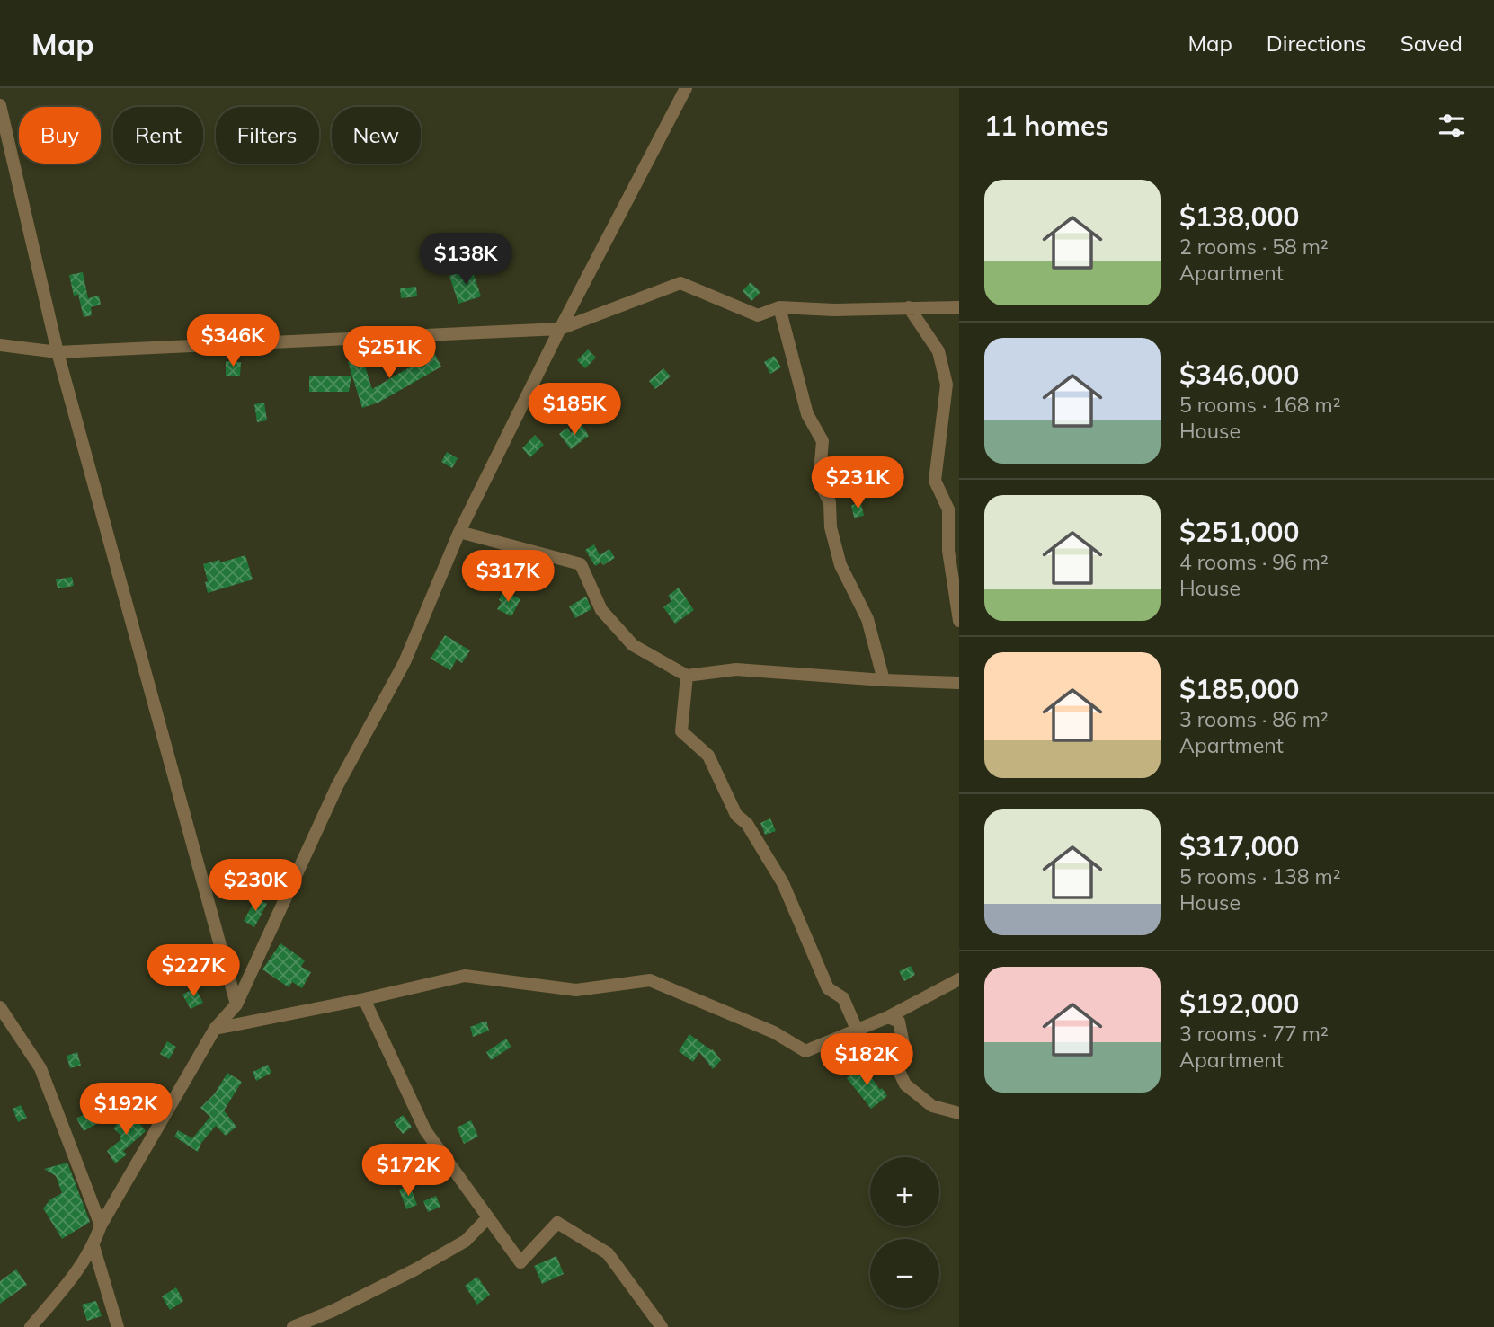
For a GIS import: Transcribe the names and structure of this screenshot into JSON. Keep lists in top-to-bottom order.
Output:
{
  "page": {
    "header": "Map",
    "nav": ["Map", "Directions", "Saved"],
    "heading": "11 homes",
    "chip": [
      "Buy",
      "Rent",
      "Filters",
      "New"
    ],
    "list": [
      {
        "name": "$138,000",
        "note": "2 rooms · 58 m² · Apartment"
      },
      {
        "name": "$346,000",
        "note": "5 rooms · 168 m² · House"
      },
      {
        "name": "$251,000",
        "note": "4 rooms · 96 m² · House"
      },
      {
        "name": "$185,000",
        "note": "3 rooms · 86 m² · Apartment"
      },
      {
        "name": "$317,000",
        "note": "5 rooms · 138 m² · House"
      },
      {
        "name": "$192,000",
        "note": "3 rooms · 77 m² · Apartment"
      }
    ],
    "price": [
      "$138K",
      "$346K",
      "$251K",
      "$185K",
      "$231K",
      "$317K",
      "$230K",
      "$227K",
      "$182K",
      "$192K",
      "$172K"
    ],
    "map_buttons": ["+", "−"]
  }
}
